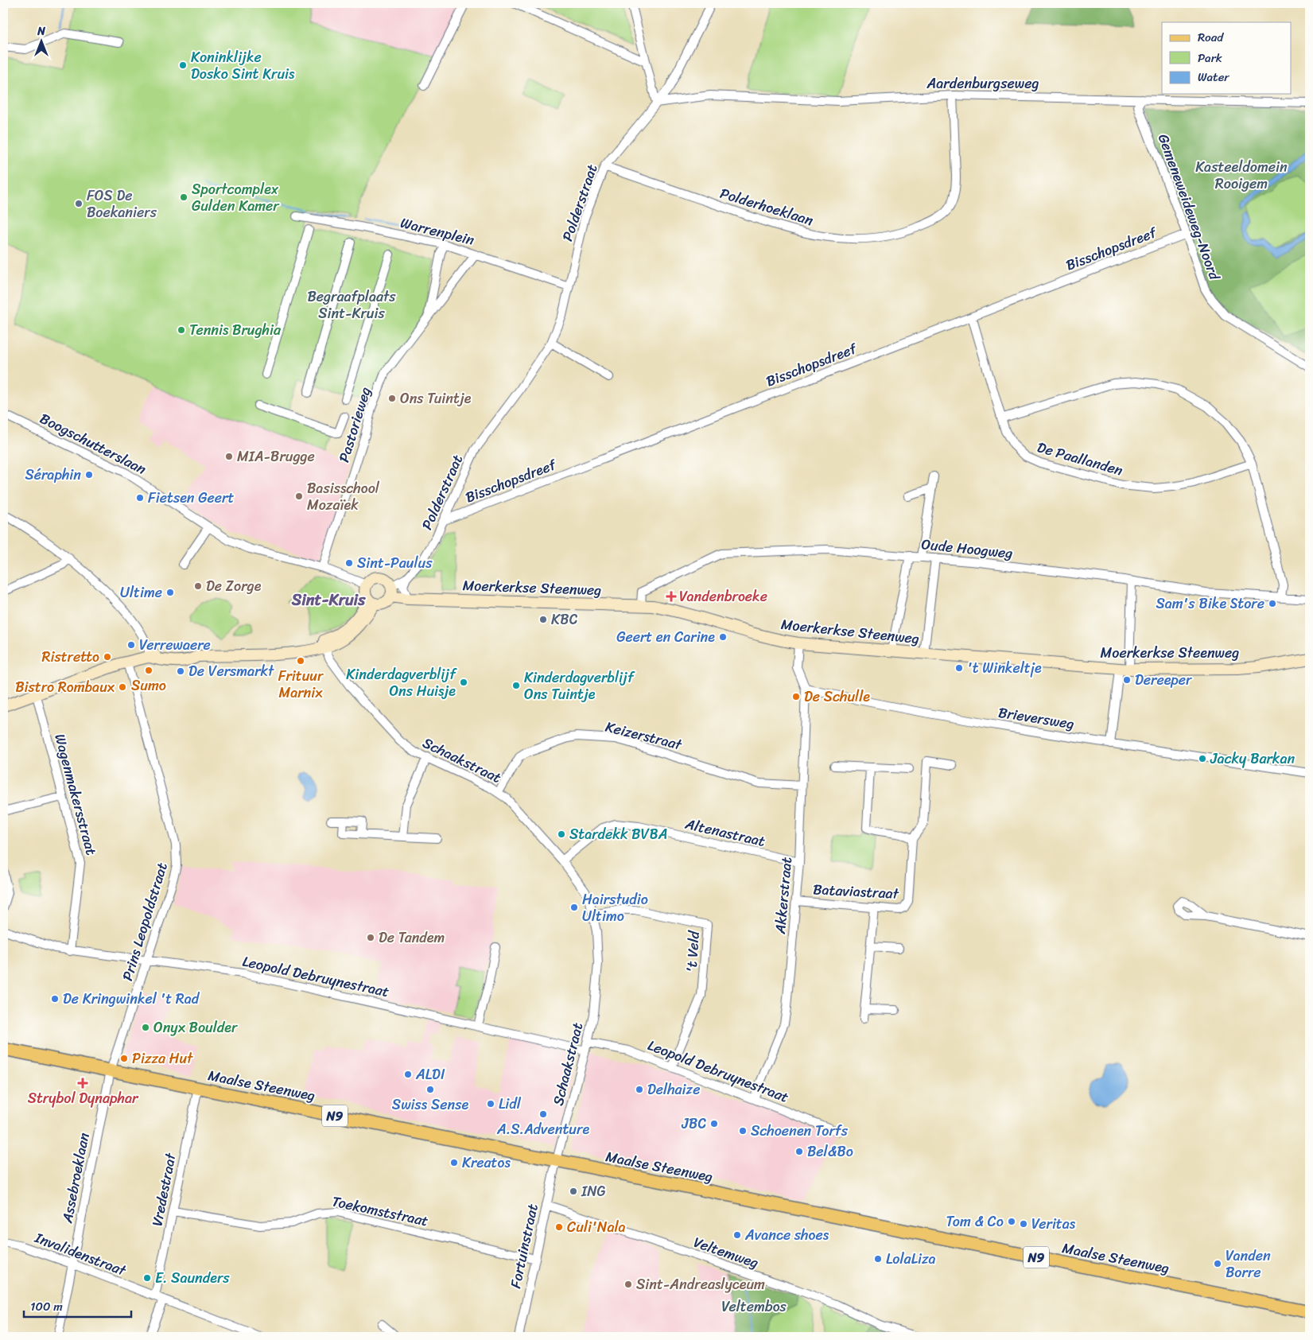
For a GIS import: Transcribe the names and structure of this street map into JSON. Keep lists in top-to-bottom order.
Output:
{
  "streets": {
    "main road": ["Maalse Steenweg", "N9"],
    "street": [
      "Aardenburgseweg",
      "Polderstraat",
      "Polderhoeklaan",
      "Gemeneweideweg-Noord",
      "Warrenplein",
      "Bisschopsdreef",
      "Pastorieweg",
      "Boogschutterslaan",
      "De Paallanden",
      "Oude Hoogweg",
      "Moerkerkse Steenweg",
      "Brieversweg",
      "Keizerstraat",
      "Schaakstraat",
      "Wagenmakersstraat",
      "Altenastraat",
      "Bataviastraat",
      "Akkerstraat",
      "Prins Leopoldstraat",
      "'t Veld",
      "Leopold Debruynestraat",
      "Assebroeklaan",
      "Vredestraat",
      "Toekomststraat",
      "Fortuinstraat",
      "Veltemweg",
      "Invalidenstraat"
    ]
  },
  "crossings": [
    ["Aardenburgseweg", "Polderstraat"],
    ["Aardenburgseweg", "Polderhoeklaan"],
    ["Aardenburgseweg", "Gemeneweideweg-Noord"],
    ["Polderstraat", "Polderhoeklaan"],
    ["Polderstraat", "Warrenplein"],
    ["Polderstraat", "Bisschopsdreef"],
    ["Polderstraat", "Boogschutterslaan"],
    ["Polderstraat", "Moerkerkse Steenweg"],
    ["Gemeneweideweg-Noord", "Bisschopsdreef"],
    ["Warrenplein", "Pastorieweg"],
    ["Bisschopsdreef", "De Paallanden"],
    ["Pastorieweg", "Boogschutterslaan"],
    ["Boogschutterslaan", "Moerkerkse Steenweg"],
    ["Oude Hoogweg", "Moerkerkse Steenweg"],
    ["Brieversweg", "Akkerstraat"],
    ["Keizerstraat", "Schaakstraat"],
    ["Keizerstraat", "Akkerstraat"],
    ["Schaakstraat", "Altenastraat"],
    ["Schaakstraat", "'t Veld"],
    ["Schaakstraat", "Leopold Debruynestraat"],
    ["Schaakstraat", "Maalse Steenweg"],
    ["Schaakstraat", "Fortuinstraat"],
    ["Wagenmakersstraat", "Leopold Debruynestraat"],
    ["Altenastraat", "Akkerstraat"],
    ["Bataviastraat", "Akkerstraat"],
    ["Akkerstraat", "Leopold Debruynestraat"],
    ["Prins Leopoldstraat", "Leopold Debruynestraat"],
    ["Prins Leopoldstraat", "Maalse Steenweg"],
    ["Prins Leopoldstraat", "Assebroeklaan"],
    ["'t Veld", "Leopold Debruynestraat"],
    ["Maalse Steenweg", "Assebroeklaan"],
    ["Maalse Steenweg", "Vredestraat"],
    ["Maalse Steenweg", "Fortuinstraat"],
    ["Assebroeklaan", "Invalidenstraat"],
    ["Vredestraat", "Toekomststraat"],
    ["Vredestraat", "Invalidenstraat"],
    ["Toekomststraat", "Fortuinstraat"],
    ["Fortuinstraat", "Veltemweg"]
  ],
  "districts": ["Sint-Kruis"],
  "parks": ["Kasteeldomein Rooigem", "Begraafplaats Sint-Kruis", "Veltembos"],
  "places": {
    "other": [
      "Koninklijke Dosko Sint Kruis",
      "Sportcomplex Gulden Kamer",
      "FOS De Boekaniers",
      "Tennis Brughia",
      "Ons Tuintje",
      "MIA-Brugge",
      "Séraphin",
      "Basisschool Mozaïek",
      "Fietsen Geert",
      "Sint-Paulus",
      "De Zorge",
      "Ultime",
      "Sam's Bike Store",
      "KBC",
      "Geert en Carine",
      "Verrewaere",
      "Ristretto",
      "Frituur Marnix",
      "'t Winkeltje",
      "Sumo",
      "De Versmarkt",
      "Dereeper",
      "Kinderdagverblijf Ons Huisje",
      "Kinderdagverblijf Ons Tuintje",
      "Bistro Rombaux",
      "De Schulle",
      "Jacky Barkan",
      "Stardekk BVBA",
      "Hairstudio Ultimo",
      "De Tandem",
      "De Kringwinkel 't Rad",
      "Onyx Boulder",
      "Pizza Hut",
      "ALDI",
      "Swiss Sense",
      "Delhaize",
      "Lidl",
      "A.S.Adventure",
      "JBC",
      "Schoenen Torfs",
      "Bel&Bo",
      "Kreatos",
      "ING",
      "Tom & Co",
      "Veritas",
      "Culi'Nala",
      "Avance shoes",
      "LolaLiza",
      "Vanden Borre",
      "E. Saunders",
      "Sint-Andreaslyceum"
    ],
    "health": ["Vandenbroeke", "Strybol Dynaphar"]
  },
  "legend": ["Road", "Park", "Water"],
  "scale_bar": "100 m",
  "north": "top"
}
